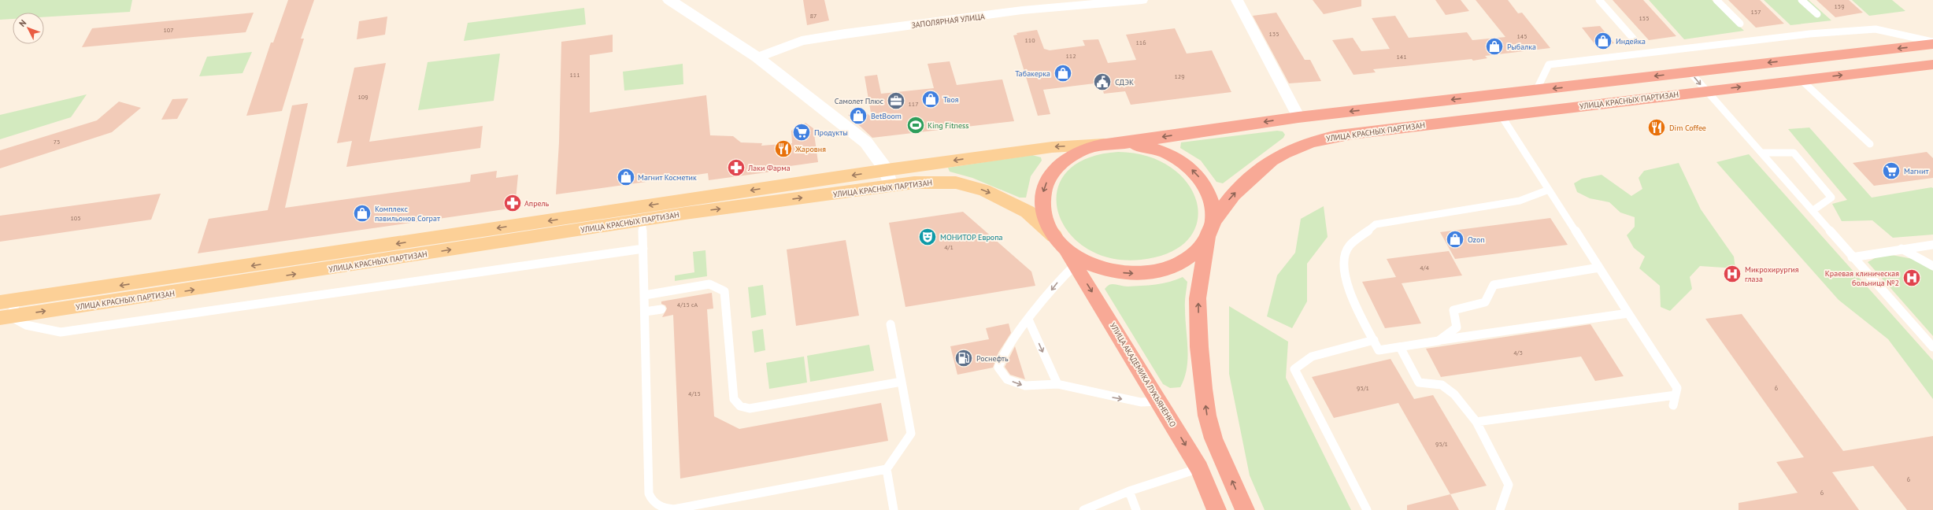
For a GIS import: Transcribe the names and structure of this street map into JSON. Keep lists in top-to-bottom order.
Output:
{
  "streets": {
    "highway": ["УЛИЦА КРАСНЫХ ПАРТИЗАН", "УЛИЦА АКАДЕМИКА ЛУКЬЯНЕНКО"],
    "street": ["ЗАПОЛЯРНАЯ УЛИЦА"]
  },
  "crossings": [
    ["УЛИЦА КРАСНЫХ ПАРТИЗАН", "УЛИЦА АКАДЕМИКА ЛУКЬЯНЕНКО"]
  ],
  "places": {
    "shop": [
      "Индейка",
      "Рыбалка",
      "Табакерка",
      "Твоя",
      "BetBoom",
      "Магнит Косметик",
      "Комплекс павильонов Сограт",
      "Ozon"
    ],
    "public building": ["СДЭК"],
    "office": ["Самолет Плюс"],
    "sports": ["King Fitness"],
    "restaurant": ["Dim Coffee", "Жаровня"],
    "supermarket": ["Продукты", "Магнит"],
    "pharmacy": ["Лаки Фарма", "Апрель"],
    "theatre": ["МОНИТОР Европа"],
    "hospital": ["Микрохирургия глаза", "Краевая клиническая больница №2"],
    "fuel station": ["Роснефть"]
  },
  "house_numbers": [
    "159",
    "157",
    "87",
    "155",
    "107",
    "135",
    "145",
    "110",
    "116",
    "112",
    "141",
    "111",
    "129",
    "109",
    "117",
    "75",
    "105",
    "4/1",
    "4/4",
    "4/15 сА",
    "4/3",
    "95/1",
    "6",
    "4/15",
    "95/1",
    "6",
    "6"
  ],
  "north": "top left"
}
